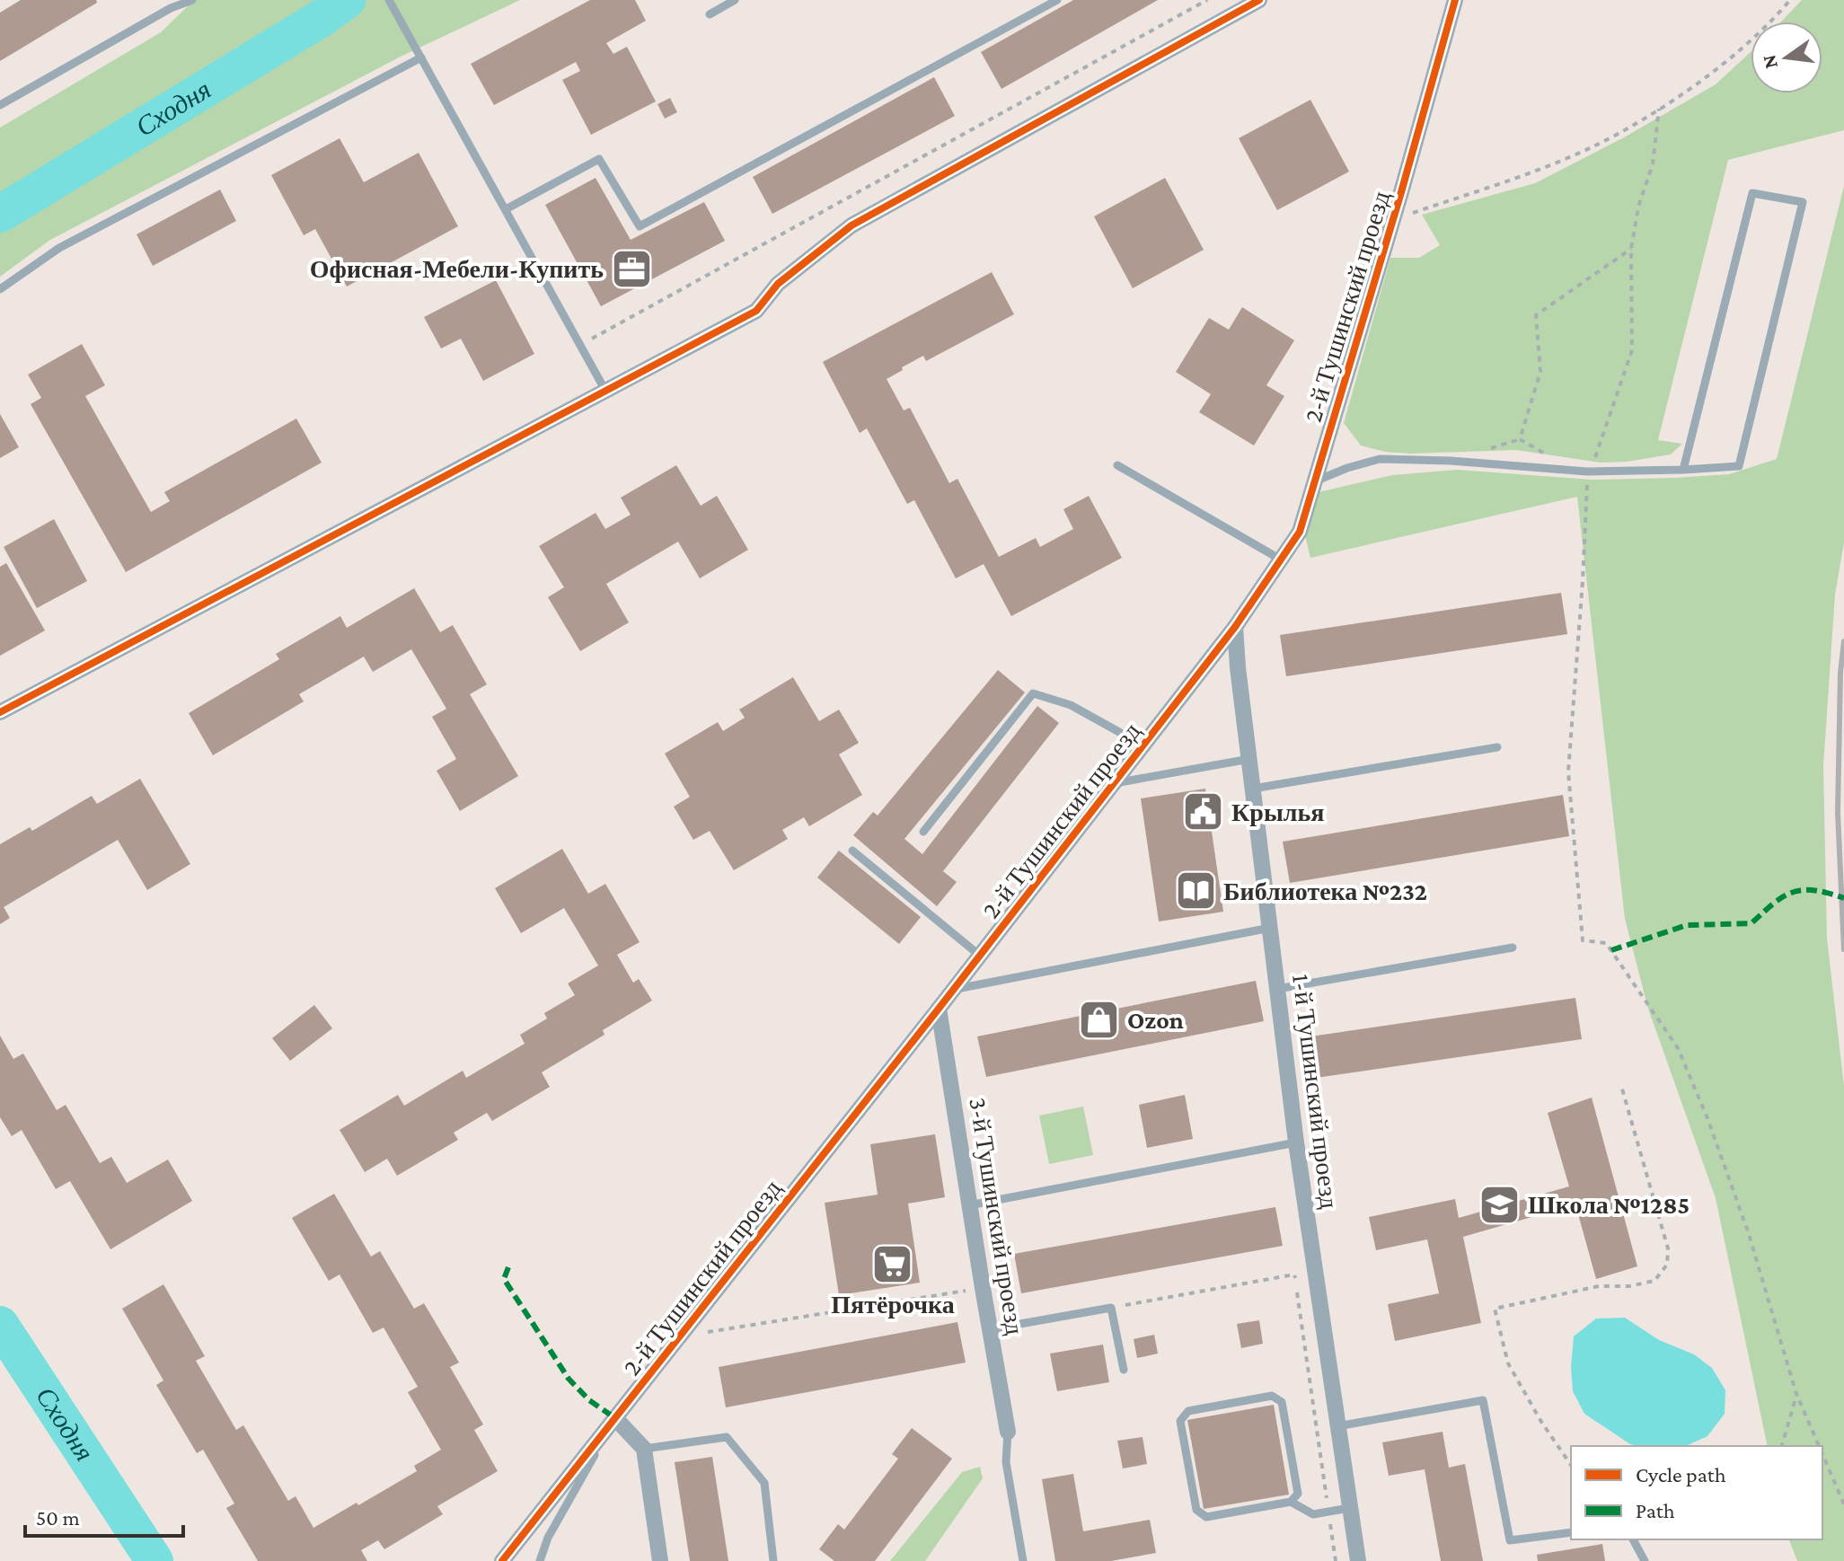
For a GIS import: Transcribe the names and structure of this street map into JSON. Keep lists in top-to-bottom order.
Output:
{
  "streets": {
    "street": ["2-й Тушинский проезд", "1-й Тушинский проезд", "3-й Тушинский проезд"]
  },
  "crossings": [
    ["2-й Тушинский проезд", "1-й Тушинский проезд"],
    ["2-й Тушинский проезд", "3-й Тушинский проезд"]
  ],
  "water": ["Сходня"],
  "places": {
    "office": ["Офисная-Мебели-Купить"],
    "public building": ["Крылья"],
    "library": ["Библиотека №232"],
    "shop": ["Ozon"],
    "school or university": ["Школа №1285"],
    "supermarket": ["Пятёрочка"]
  },
  "legend": ["Cycle path", "Path"],
  "scale_bar": "50 m",
  "north": "left"
}
